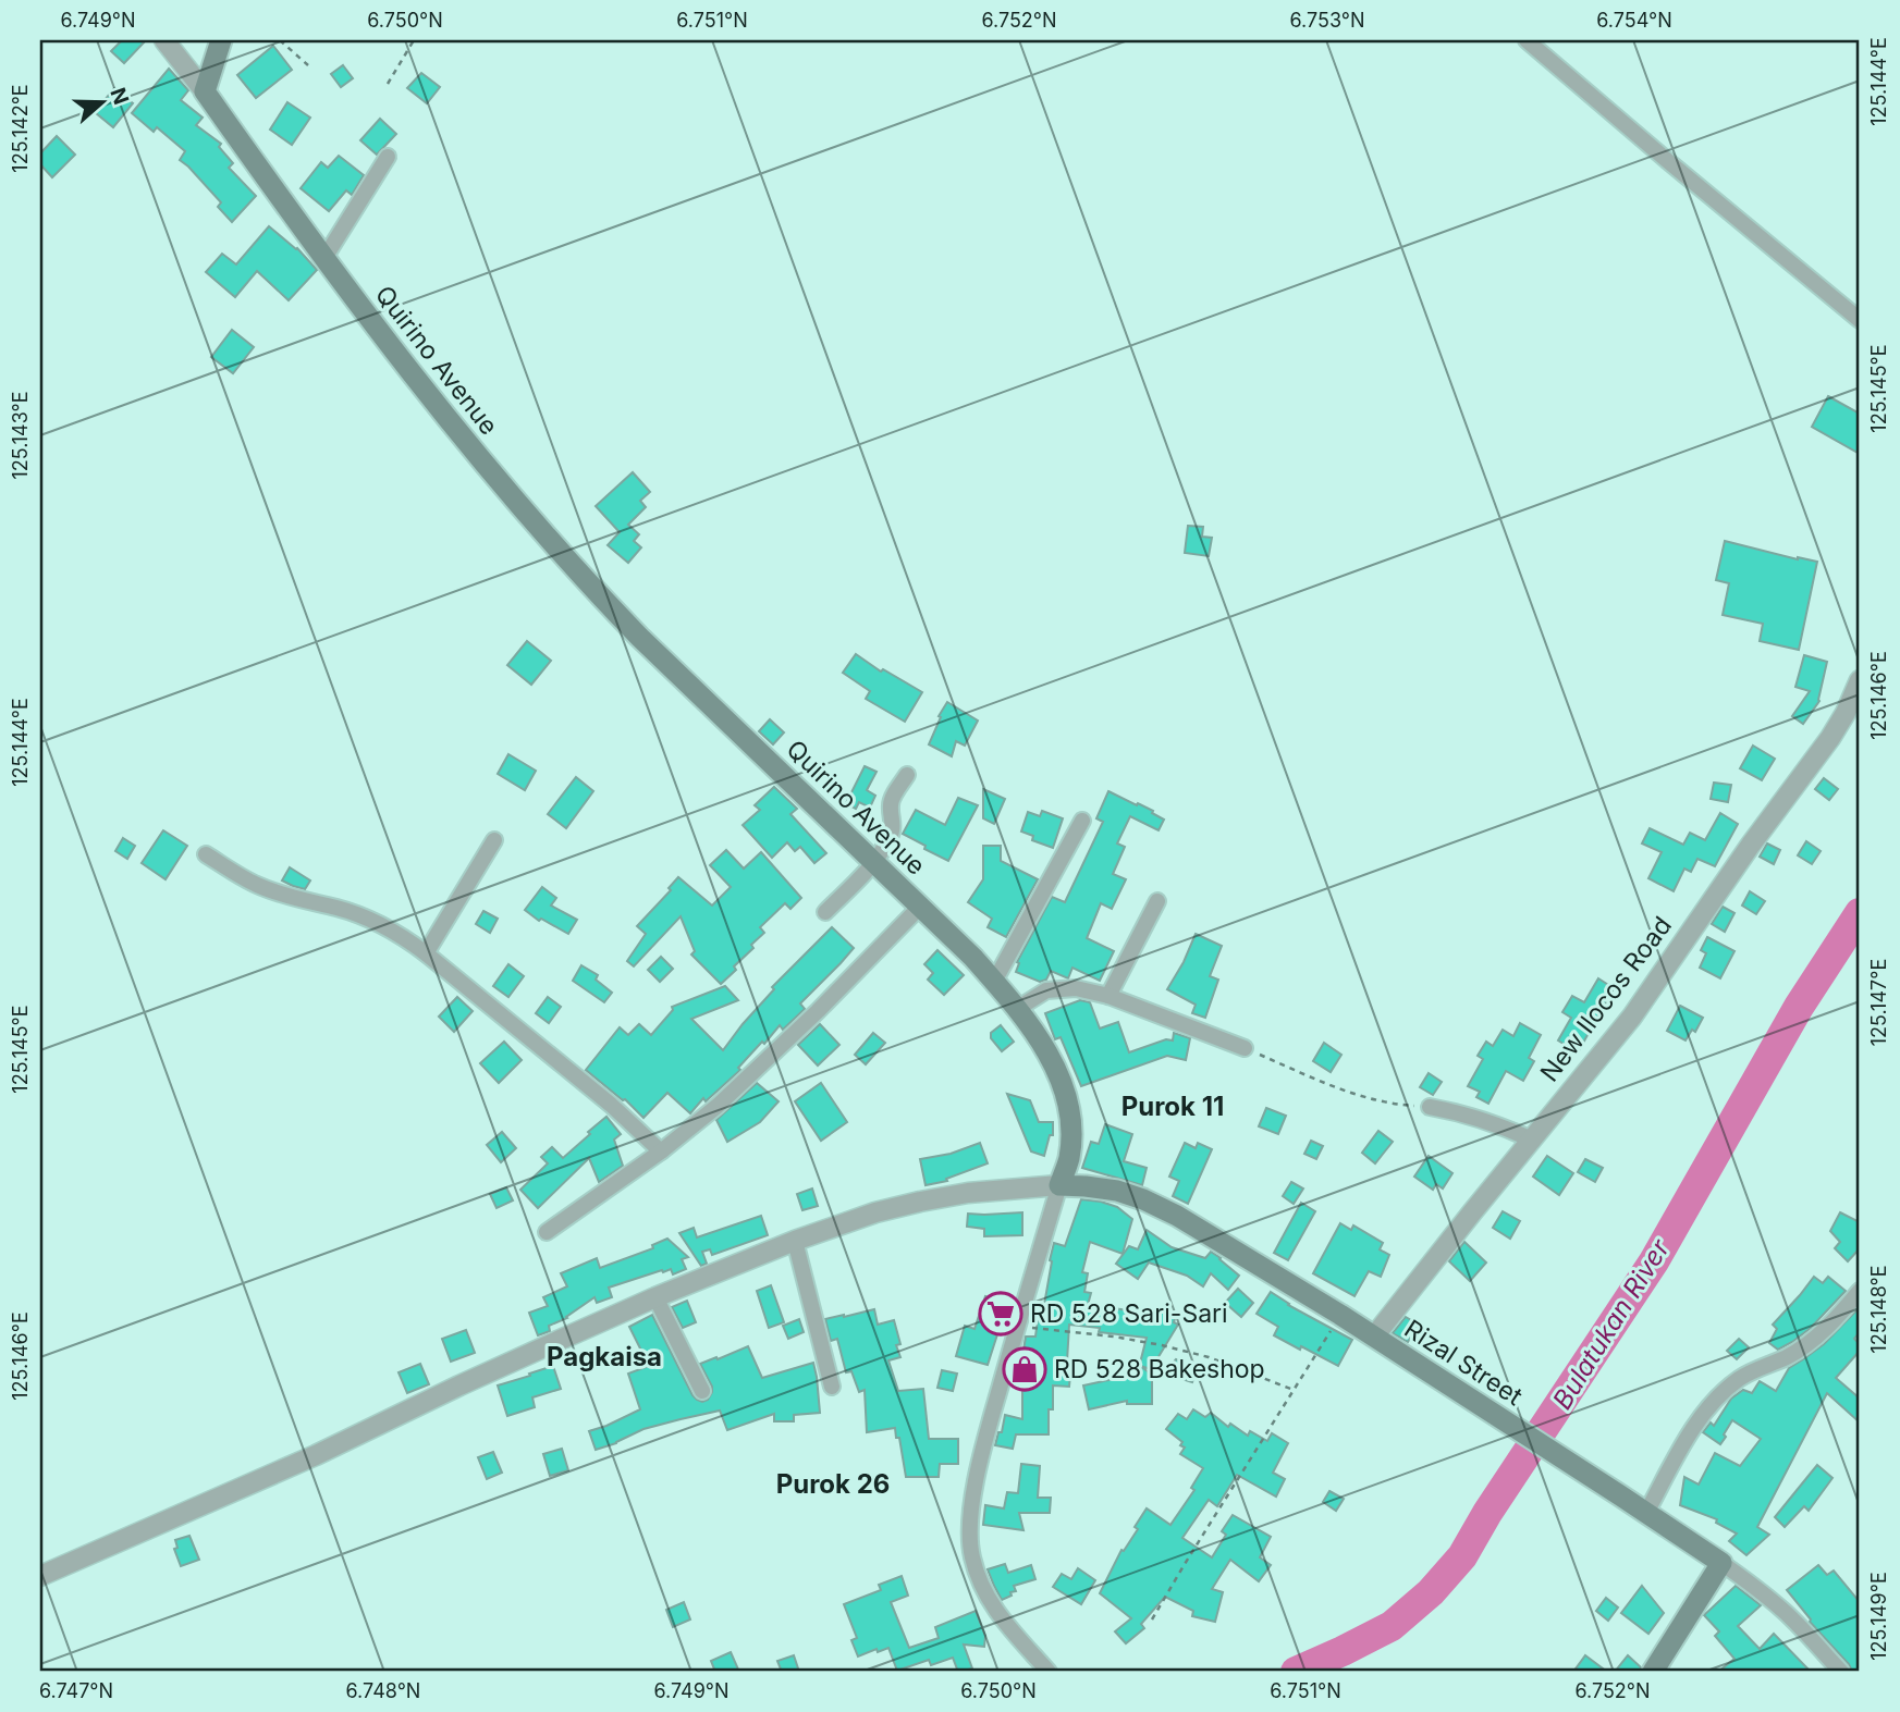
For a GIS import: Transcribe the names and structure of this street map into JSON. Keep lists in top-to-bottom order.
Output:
{
  "streets": {
    "main road": ["Quirino Avenue", "Rizal Street"],
    "street": ["New Ilocos Road"]
  },
  "crossings": [
    ["Quirino Avenue", "Rizal Street"],
    ["New Ilocos Road", "Rizal Street"]
  ],
  "districts": ["Purok 11", "Pagkaisa", "Purok 26"],
  "water": ["Bulatukan River"],
  "places": {
    "supermarket": ["RD 528 Sari-Sari"],
    "shop": ["RD 528 Bakeshop"]
  },
  "north": "right",
  "coordinates": [
    "6.749°N",
    "6.750°N",
    "6.751°N",
    "6.752°N",
    "6.753°N",
    "6.754°N",
    "125.144°E",
    "125.142°E",
    "125.145°E",
    "125.143°E",
    "125.146°E",
    "125.147°E",
    "125.148°E",
    "125.149°E",
    "6.747°N",
    "6.748°N"
  ]
}
